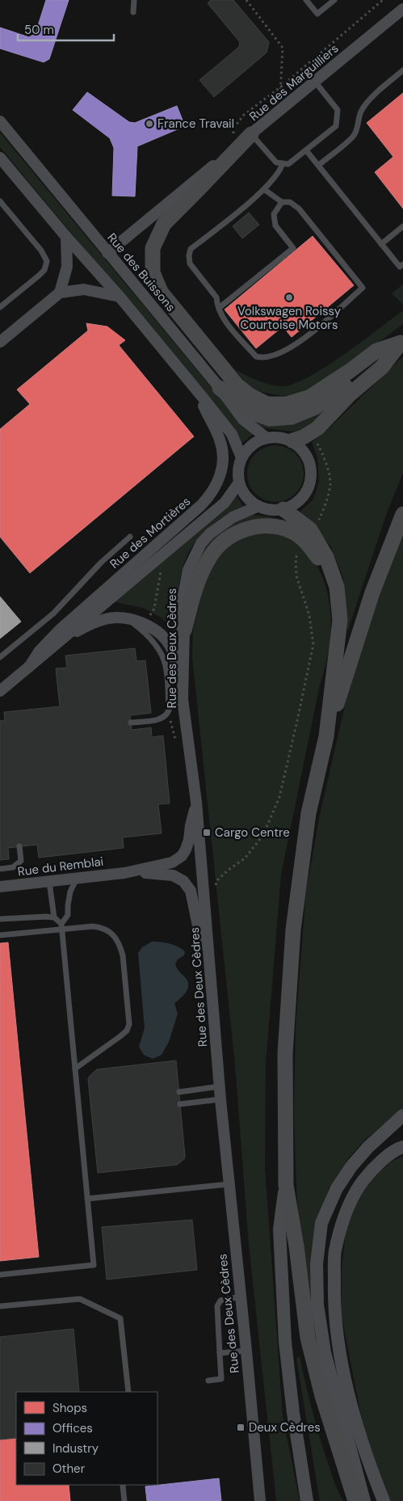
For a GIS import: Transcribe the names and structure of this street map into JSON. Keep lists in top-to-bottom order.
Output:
{
  "streets": {
    "street": [
      "Rue des Marguilliers",
      "Rue des Buissons",
      "Rue des Mortières",
      "Rue des Deux Cèdres",
      "Rue du Remblai"
    ]
  },
  "crossings": [
    ["Rue des Marguilliers", "Rue des Buissons"],
    ["Rue des Buissons", "Rue des Mortières"],
    ["Rue des Buissons", "Rue des Deux Cèdres"],
    ["Rue des Mortières", "Rue des Deux Cèdres"],
    ["Rue des Deux Cèdres", "Rue du Remblai"]
  ],
  "places": {
    "other": ["France Travail", "Volkswagen Roissy Courtoise Motors"],
    "transit": ["Cargo Centre", "Deux Cèdres"]
  },
  "legend": [
    "Shops",
    "Offices",
    "Industry",
    "Other"
  ],
  "scale_bar": "50 m"
}
